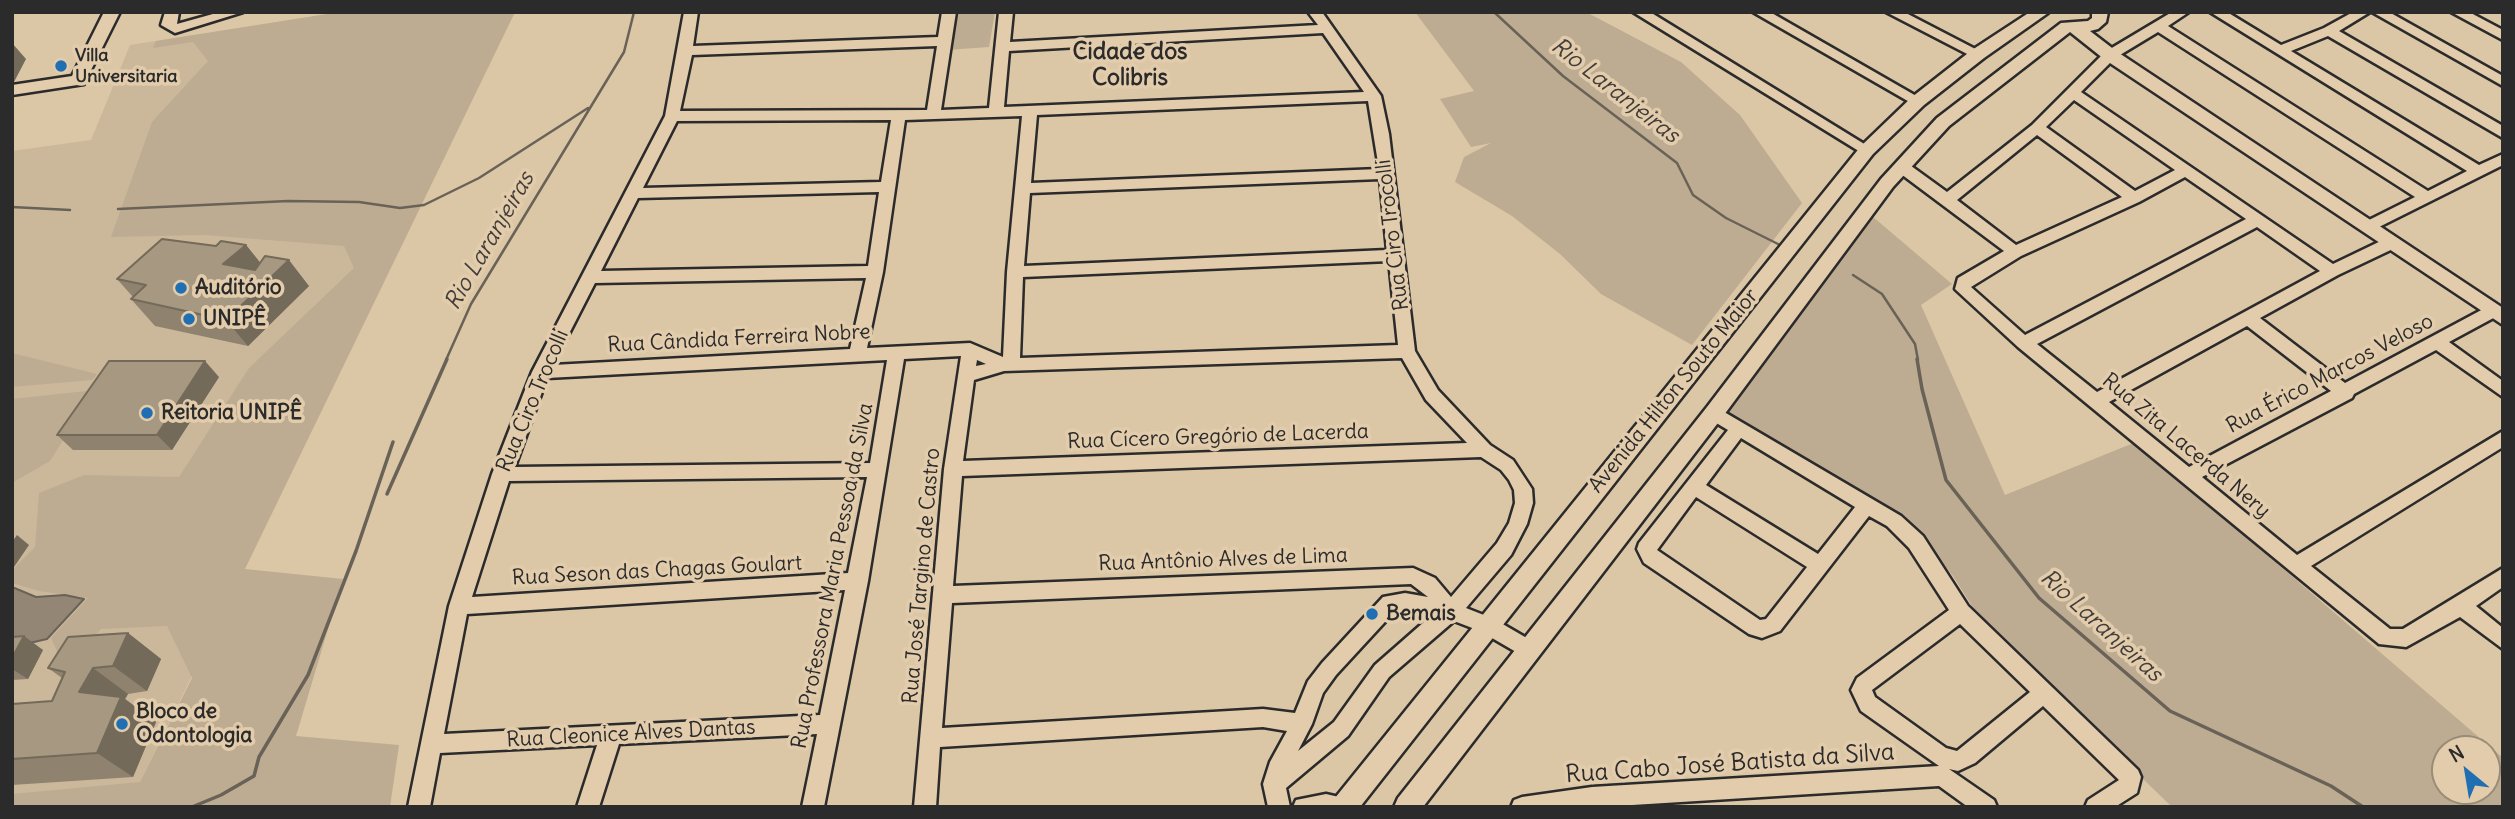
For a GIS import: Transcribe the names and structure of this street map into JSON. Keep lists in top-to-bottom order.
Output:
{
  "streets": {
    "main road": ["Avenida Hilton Souto Maior"],
    "street": [
      "Rua Ciro Trocolli",
      "Rua Cândida Ferreira Nobre",
      "Rua Érico Marcos Veloso",
      "Rua Cícero Gregório de Lacerda",
      "Rua Zita Lacerda Nery",
      "Rua Antônio Alves de Lima",
      "Rua Seson das Chagas Goulart",
      "Rua Professora Maria Pessoa da Silva",
      "Rua José Targino de Castro",
      "Rua Cleonice Alves Dantas",
      "Rua Cabo José Batista da Silva"
    ]
  },
  "crossings": [
    ["Rua Ciro Trocolli", "Rua Cândida Ferreira Nobre"],
    ["Rua Ciro Trocolli", "Rua Cícero Gregório de Lacerda"],
    ["Rua Ciro Trocolli", "Rua Antônio Alves de Lima"],
    ["Rua Ciro Trocolli", "Rua Seson das Chagas Goulart"],
    ["Rua Ciro Trocolli", "Rua Cleonice Alves Dantas"],
    ["Rua Cândida Ferreira Nobre", "Rua Professora Maria Pessoa da Silva"],
    ["Rua Cândida Ferreira Nobre", "Rua José Targino de Castro"],
    ["Rua Érico Marcos Veloso", "Rua Zita Lacerda Nery"],
    ["Avenida Hilton Souto Maior", "Rua Antônio Alves de Lima"],
    ["Rua Cícero Gregório de Lacerda", "Rua José Targino de Castro"],
    ["Rua Antônio Alves de Lima", "Rua José Targino de Castro"],
    ["Rua Seson das Chagas Goulart", "Rua Professora Maria Pessoa da Silva"],
    ["Rua Professora Maria Pessoa da Silva", "Rua Cleonice Alves Dantas"]
  ],
  "districts": ["Cidade dos Colibris"],
  "water": ["Rio Laranjeiras"],
  "places": [
    "Villa Universitaria",
    "Auditório",
    "UNIPÊ",
    "Reitoria UNIPÊ",
    "Bemais",
    "Bloco de Odontologia"
  ],
  "north": "top left"
}
